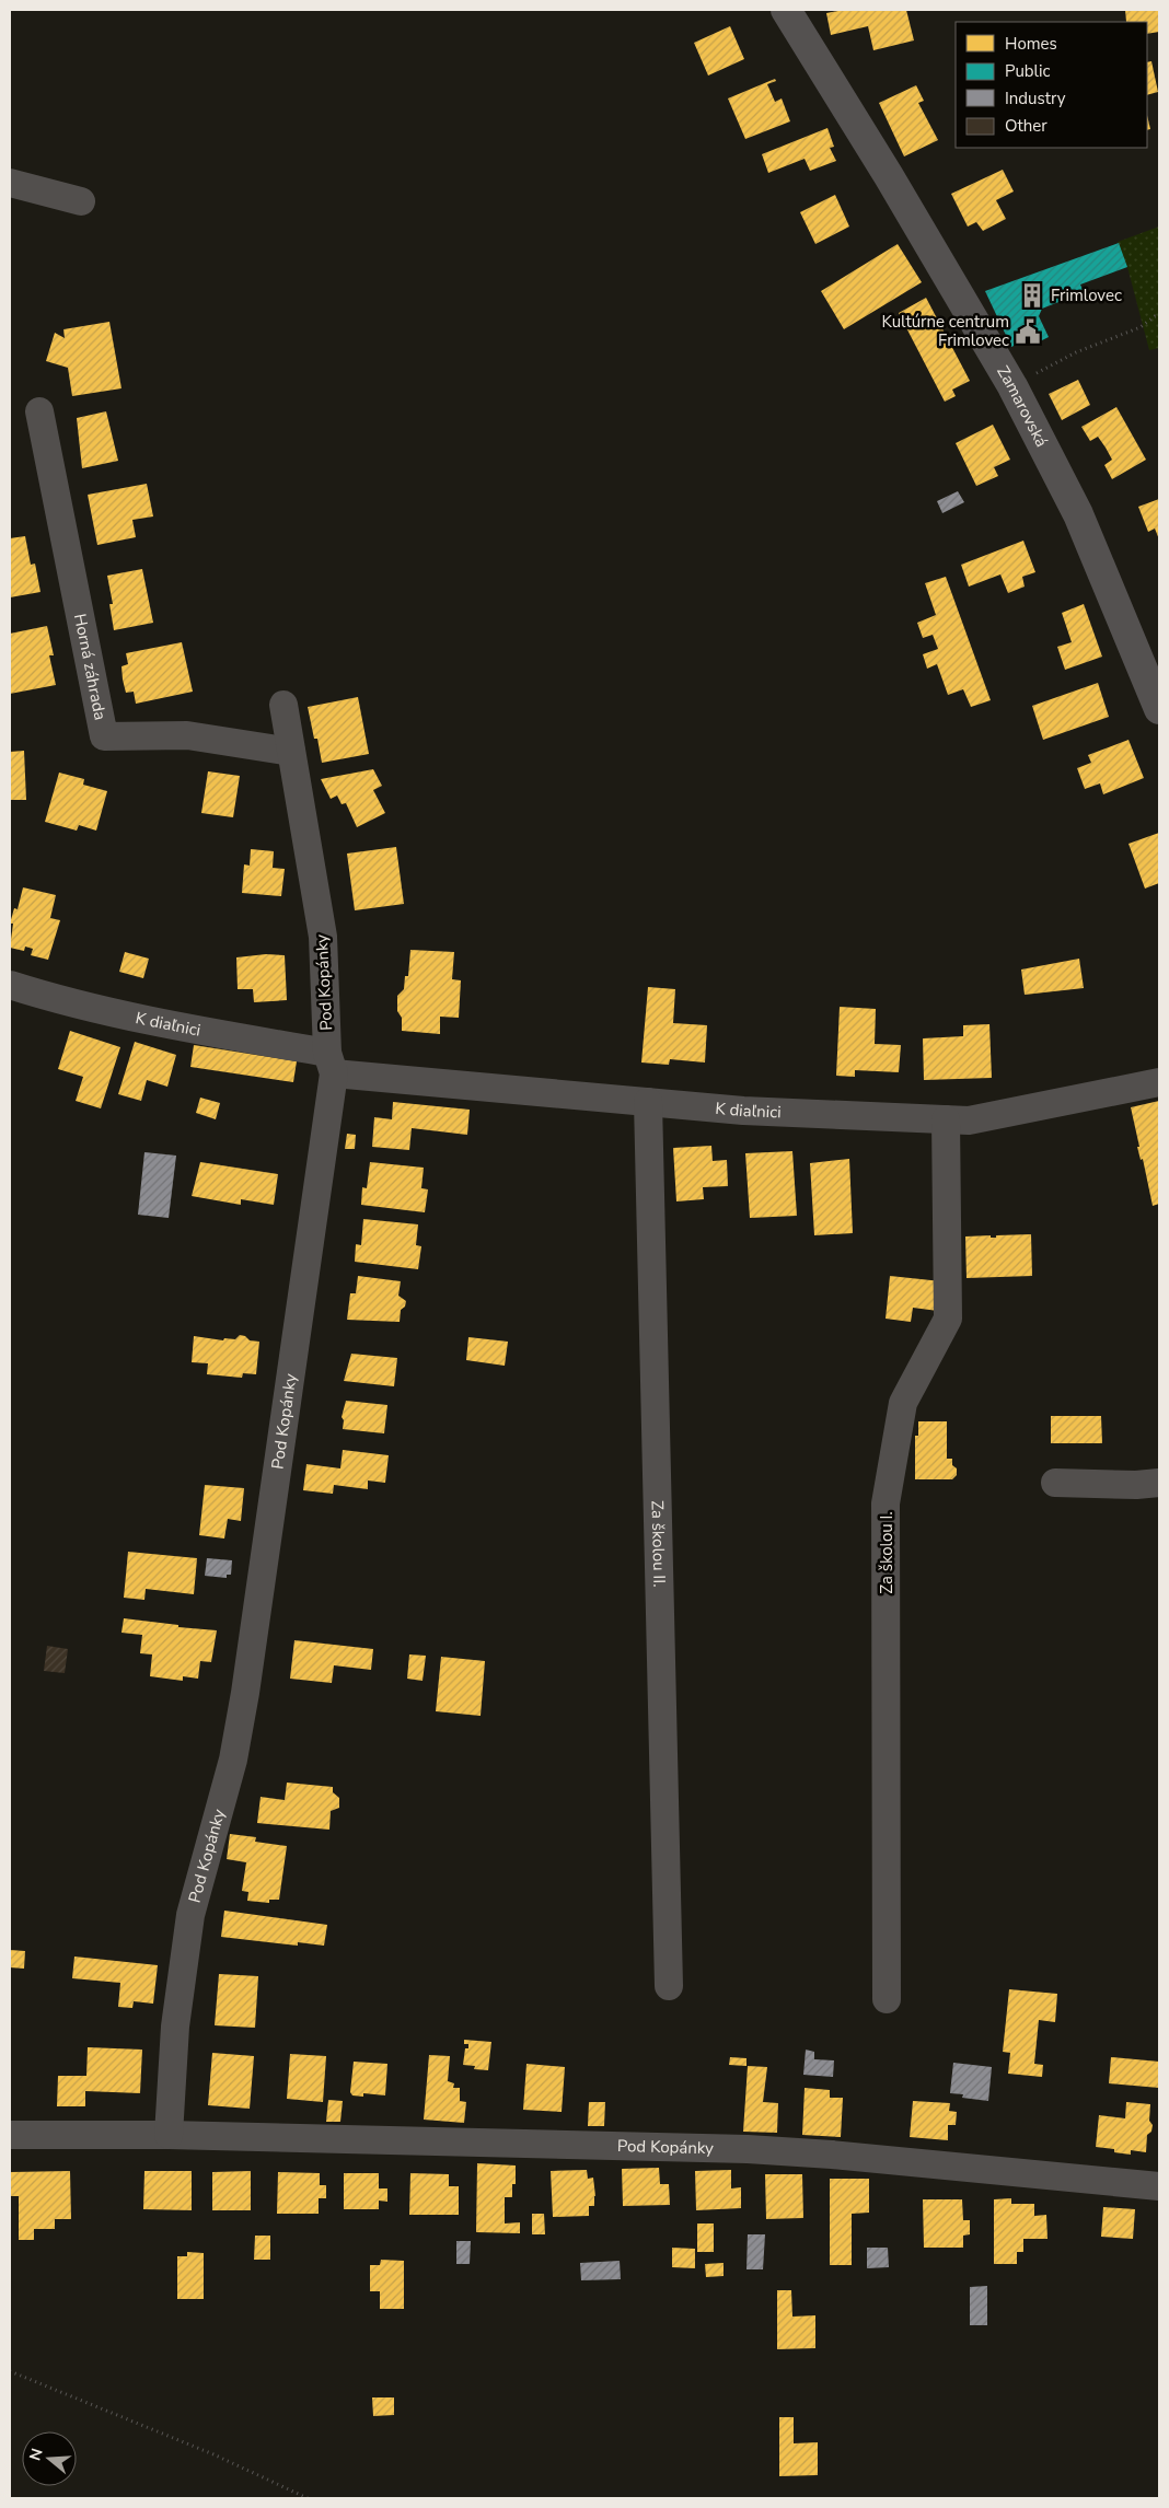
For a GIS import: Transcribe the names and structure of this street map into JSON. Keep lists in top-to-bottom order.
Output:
{
  "streets": {
    "main road": ["Zamarovská"],
    "street": [
      "Horná záhrada",
      "Pod Kopánky",
      "K diaľnici",
      "Za školou II.",
      "Za školou I."
    ]
  },
  "crossings": [
    ["Horná záhrada", "Pod Kopánky"],
    ["Pod Kopánky", "K diaľnici"],
    ["K diaľnici", "Za školou II."],
    ["K diaľnici", "Za školou I."]
  ],
  "places": {
    "building": ["Frimlovec"],
    "public building": ["Kultúrne centrum Frimlovec"]
  },
  "legend": [
    "Homes",
    "Public",
    "Industry",
    "Other"
  ],
  "north": "left"
}
